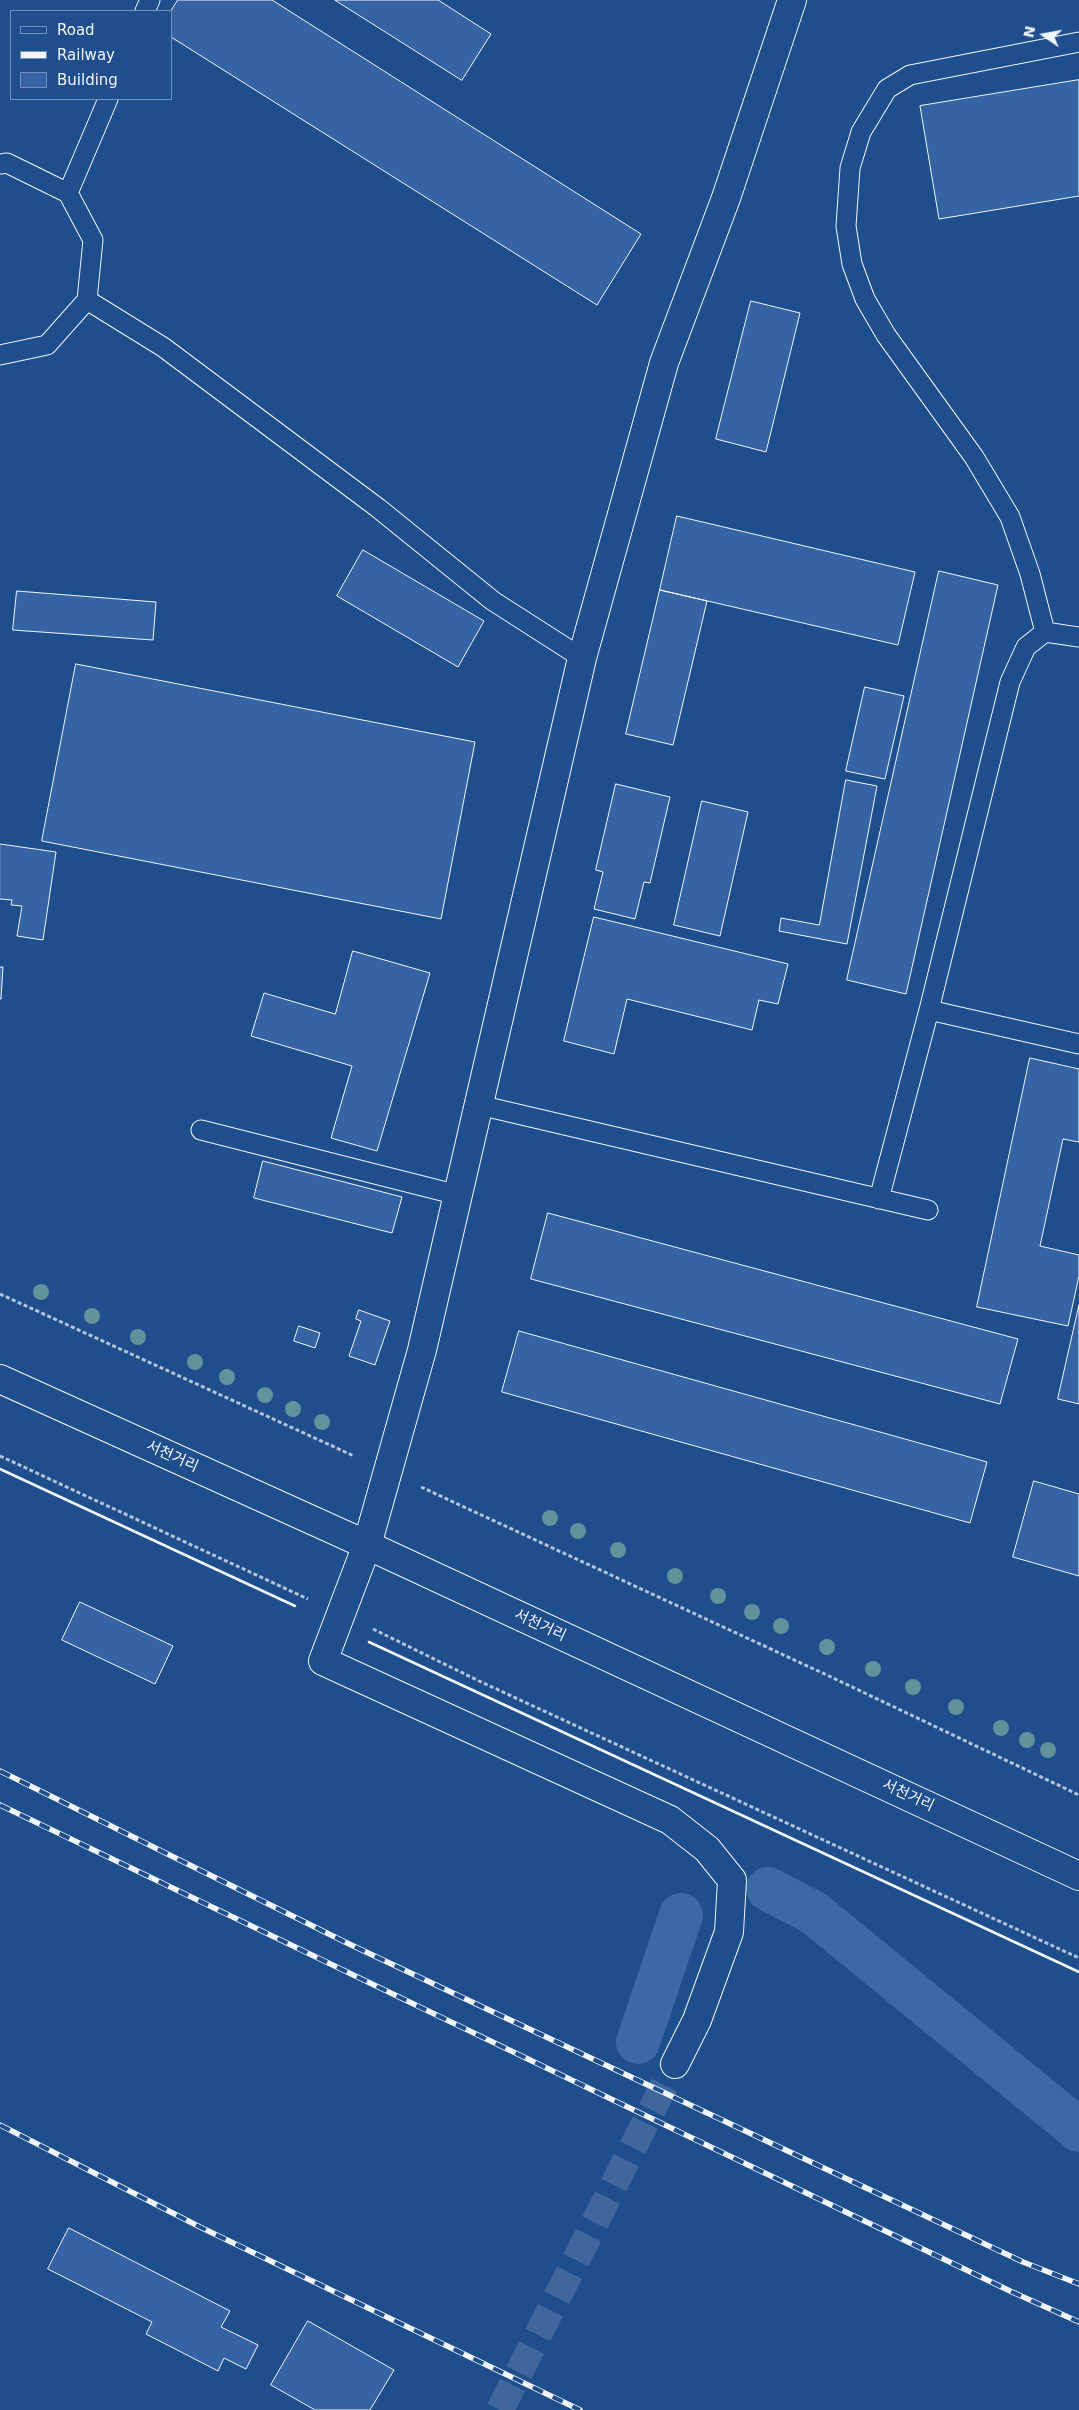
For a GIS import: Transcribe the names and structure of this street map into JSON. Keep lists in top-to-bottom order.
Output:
{
  "streets": {
    "street": ["서천거리"]
  },
  "legend": ["Road", "Railway", "Building"],
  "north": "left"
}
